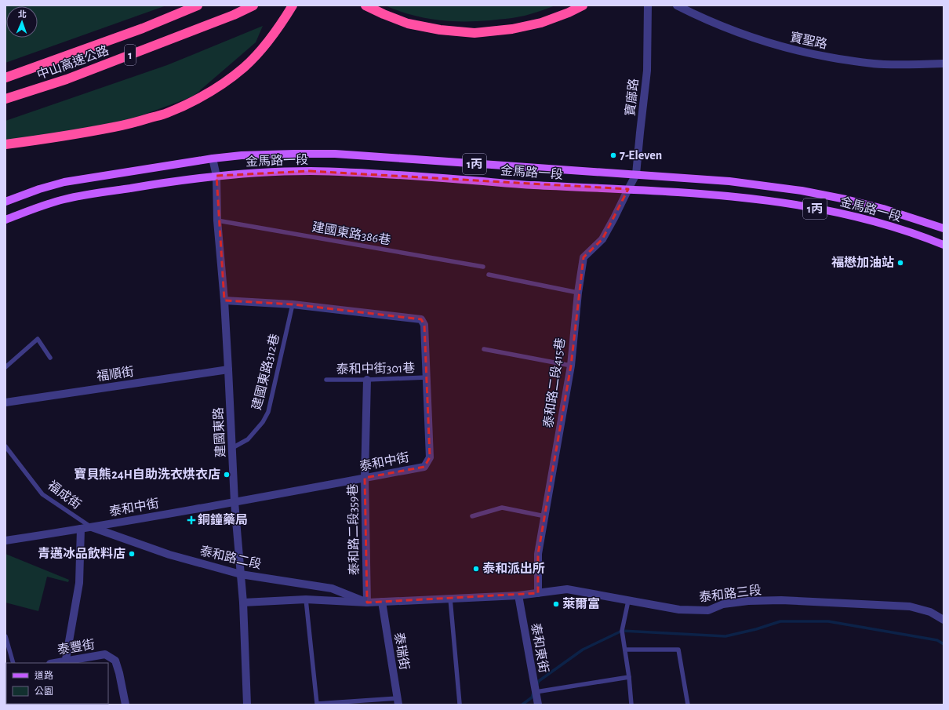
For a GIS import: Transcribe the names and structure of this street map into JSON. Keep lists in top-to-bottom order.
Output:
{
  "streets": {
    "highway": ["1", "中山高速公路"],
    "main road": ["金馬路一段", "1丙"],
    "street": [
      "寶聖路",
      "寶廍路",
      "福順街",
      "泰和路二段415巷",
      "建國東路",
      "泰和中街",
      "泰和路二段359巷",
      "泰和路二段",
      "泰和路三段",
      "泰豐街",
      "泰和東街",
      "泰瑞街"
    ],
    "lane": [
      "建國東路386巷",
      "泰和中街301巷",
      "建國東路312巷",
      "福成街"
    ]
  },
  "crossings": [
    ["寶廍路", "金馬路一段"],
    ["寶廍路", "泰和路二段415巷"],
    ["金馬路一段", "泰和路二段415巷"],
    ["金馬路一段", "建國東路"],
    ["建國東路386巷", "建國東路"],
    ["泰和中街301巷", "泰和中街"],
    ["泰和中街301巷", "泰和路二段359巷"],
    ["建國東路312巷", "建國東路"],
    ["建國東路312巷", "泰和中街"],
    ["福順街", "建國東路"],
    ["泰和路二段415巷", "泰和路二段"],
    ["泰和路二段415巷", "泰和路三段"],
    ["建國東路", "泰和中街"],
    ["建國東路", "泰和路二段"],
    ["泰和中街", "福成街"],
    ["泰和中街", "泰和路二段359巷"],
    ["泰和中街", "泰和路二段"],
    ["福成街", "泰和路二段"],
    ["泰和路二段359巷", "泰和路二段"],
    ["泰和路二段", "泰和路三段"],
    ["泰和路二段", "泰和東街"],
    ["泰和路二段", "泰瑞街"]
  ],
  "places": {
    "other": [
      "7-Eleven",
      "福懋加油站",
      "寶貝熊24H自助洗衣烘衣店",
      "青邁冰品飲料店",
      "泰和派出所",
      "萊爾富"
    ],
    "health": ["銅鐘藥局"]
  },
  "legend": ["道路", "公園"],
  "north": "top"
}
